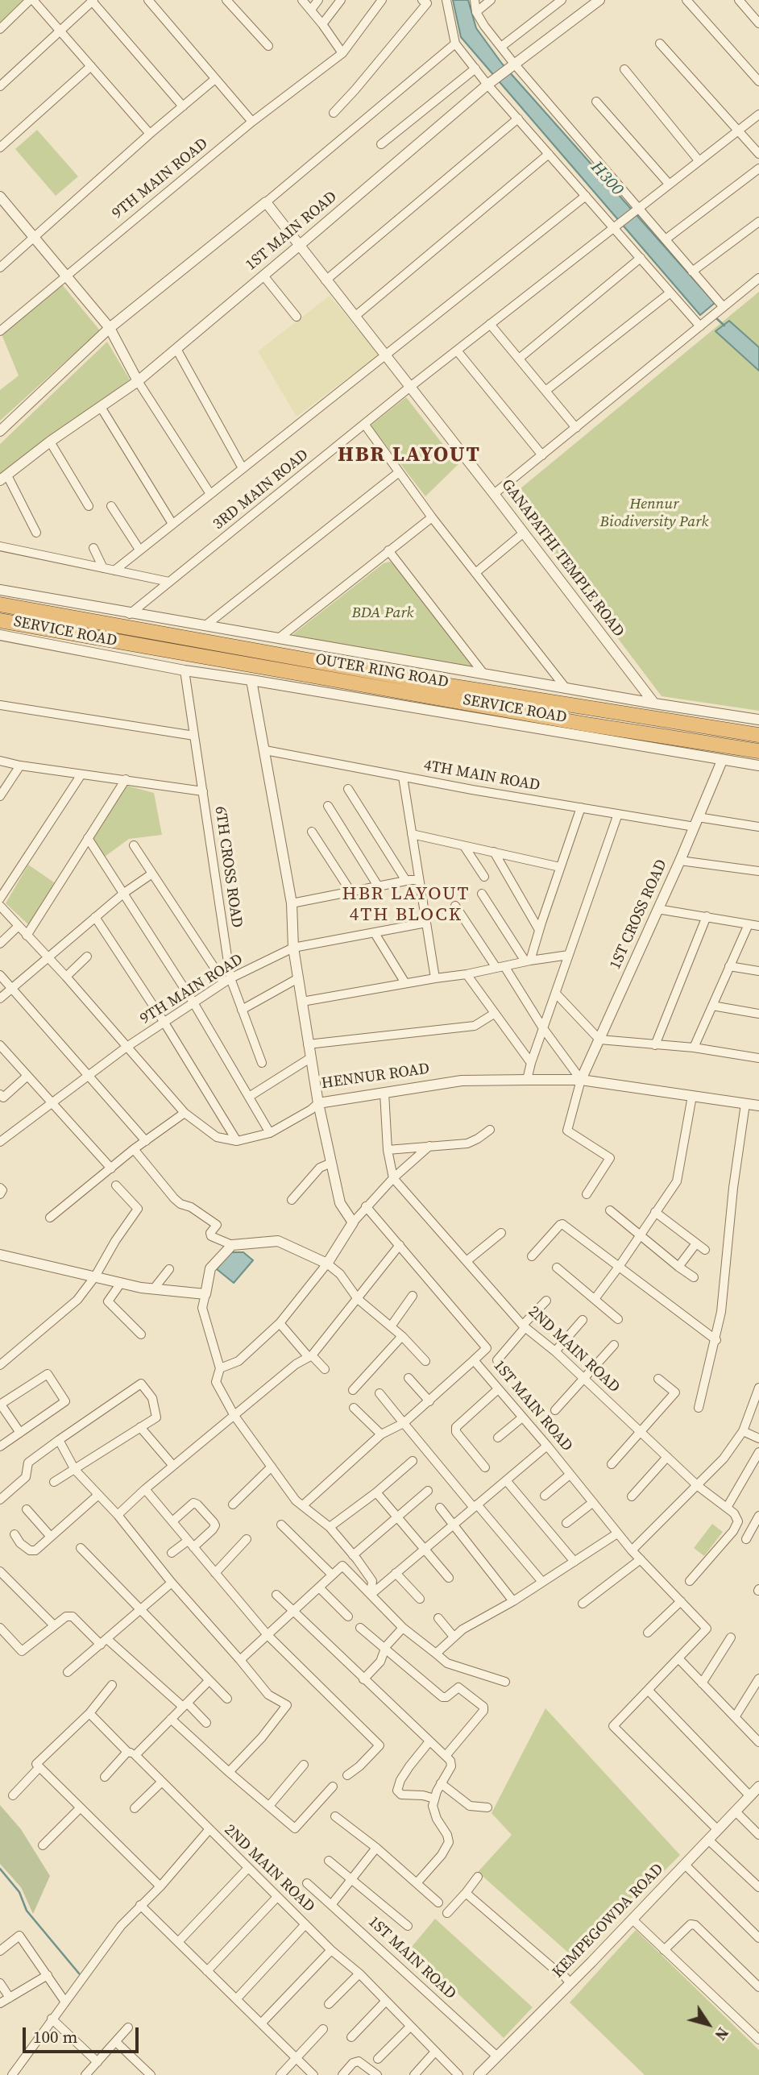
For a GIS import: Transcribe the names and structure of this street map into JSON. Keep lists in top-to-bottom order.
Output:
{
  "streets": {
    "highway": ["OUTER RING ROAD"],
    "street": [
      "9TH MAIN ROAD",
      "1ST MAIN ROAD",
      "3RD MAIN ROAD",
      "GANAPATHI TEMPLE ROAD",
      "SERVICE ROAD",
      "4TH MAIN ROAD",
      "6TH CROSS ROAD",
      "1ST CROSS ROAD",
      "HENNUR ROAD",
      "2ND MAIN ROAD",
      "KEMPEGOWDA ROAD"
    ]
  },
  "crossings": [
    ["9TH MAIN ROAD", "6TH CROSS ROAD"],
    ["9TH MAIN ROAD", "HENNUR ROAD"],
    ["1ST MAIN ROAD", "GANAPATHI TEMPLE ROAD"],
    ["1ST MAIN ROAD", "KEMPEGOWDA ROAD"],
    ["3RD MAIN ROAD", "GANAPATHI TEMPLE ROAD"],
    ["3RD MAIN ROAD", "SERVICE ROAD"],
    ["GANAPATHI TEMPLE ROAD", "SERVICE ROAD"],
    ["SERVICE ROAD", "6TH CROSS ROAD"],
    ["SERVICE ROAD", "1ST CROSS ROAD"],
    ["SERVICE ROAD", "HENNUR ROAD"],
    ["4TH MAIN ROAD", "1ST CROSS ROAD"],
    ["4TH MAIN ROAD", "HENNUR ROAD"],
    ["1ST CROSS ROAD", "HENNUR ROAD"]
  ],
  "districts": ["HBR LAYOUT", "HBR LAYOUT 4TH BLOCK"],
  "water": ["H300"],
  "parks": ["Hennur Biodiversity Park", "BDA Park"],
  "scale_bar": "100 m",
  "north": "bottom right"
}
